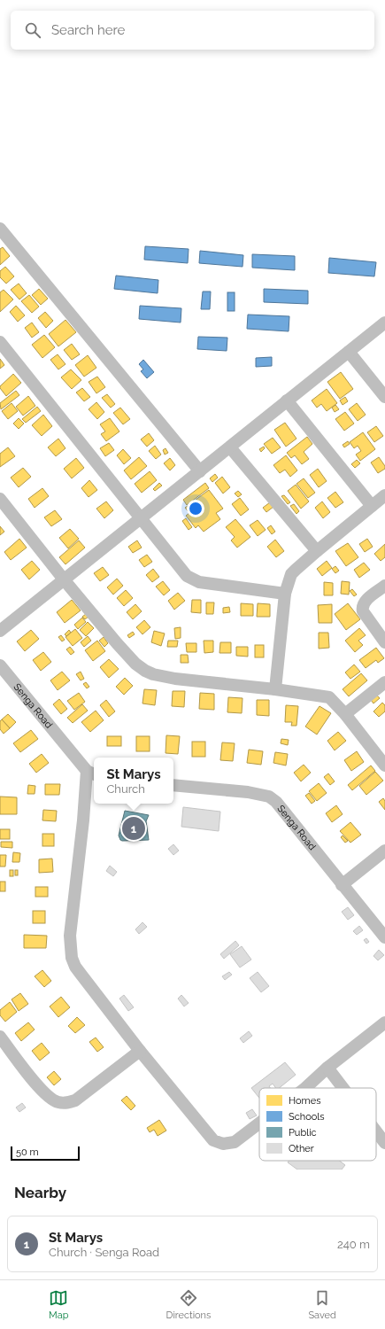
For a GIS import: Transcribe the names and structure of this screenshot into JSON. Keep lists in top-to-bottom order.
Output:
{
  "streets": {
    "street": ["Senga Road"]
  },
  "legend": [
    "Homes",
    "Schools",
    "Public",
    "Other"
  ],
  "scale_bar": "50 m",
  "page": {
    "search": "Search here",
    "popup": ["St Marys", "Church"],
    "pins": "1",
    "scale": "50 m",
    "heading": "Nearby",
    "list": [
      {
        "mark": "1",
        "name": "St Marys",
        "note": "Church · Senga Road",
        "value": "240 m"
      }
    ],
    "nav": ["Map", "Directions", "Saved"]
  }
}
